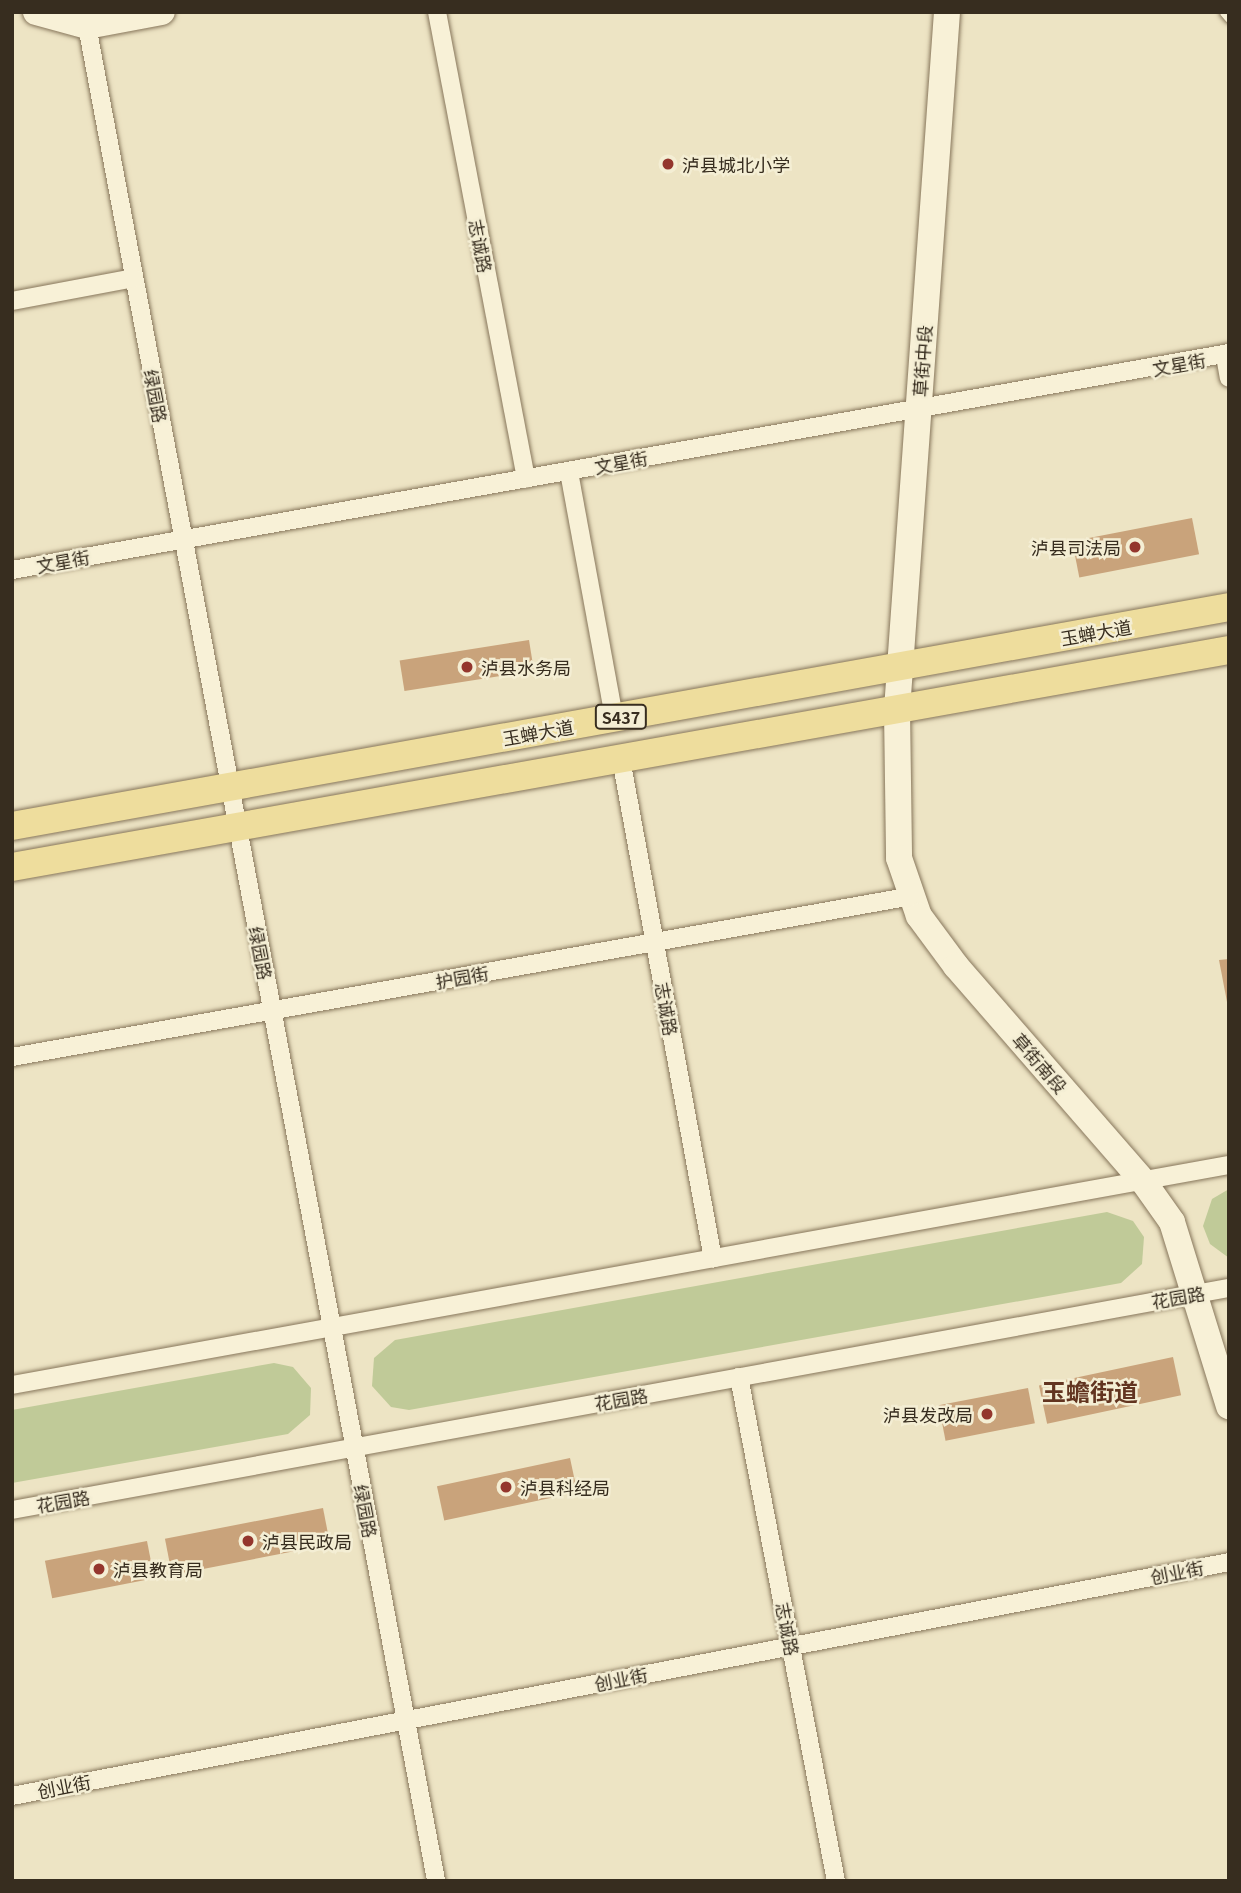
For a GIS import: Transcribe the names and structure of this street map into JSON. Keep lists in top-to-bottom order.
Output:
{
  "streets": {
    "main road": [
      "草街中段",
      "玉蝉大道",
      "S437",
      "草街南段"
    ],
    "street": [
      "志诚路",
      "文星街",
      "绿园路",
      "护园街",
      "花园路",
      "创业街"
    ]
  },
  "crossings": [
    ["志诚路", "文星街"],
    ["志诚路", "S437"],
    ["志诚路", "护园街"],
    ["志诚路", "花园路"],
    ["志诚路", "创业街"],
    ["草街中段", "文星街"],
    ["草街中段", "玉蝉大道"],
    ["草街中段", "S437"],
    ["草街中段", "草街南段"],
    ["文星街", "绿园路"],
    ["绿园路", "玉蝉大道"],
    ["绿园路", "S437"],
    ["绿园路", "护园街"],
    ["绿园路", "花园路"],
    ["绿园路", "创业街"],
    ["S437", "草街南段"],
    ["护园街", "草街南段"],
    ["草街南段", "花园路"]
  ],
  "districts": ["玉蟾街道"],
  "places": [
    "泸县城北小学",
    "泸县司法局",
    "泸县水务局",
    "泸县发改局",
    "泸县科经局",
    "泸县民政局",
    "泸县教育局"
  ]
}
